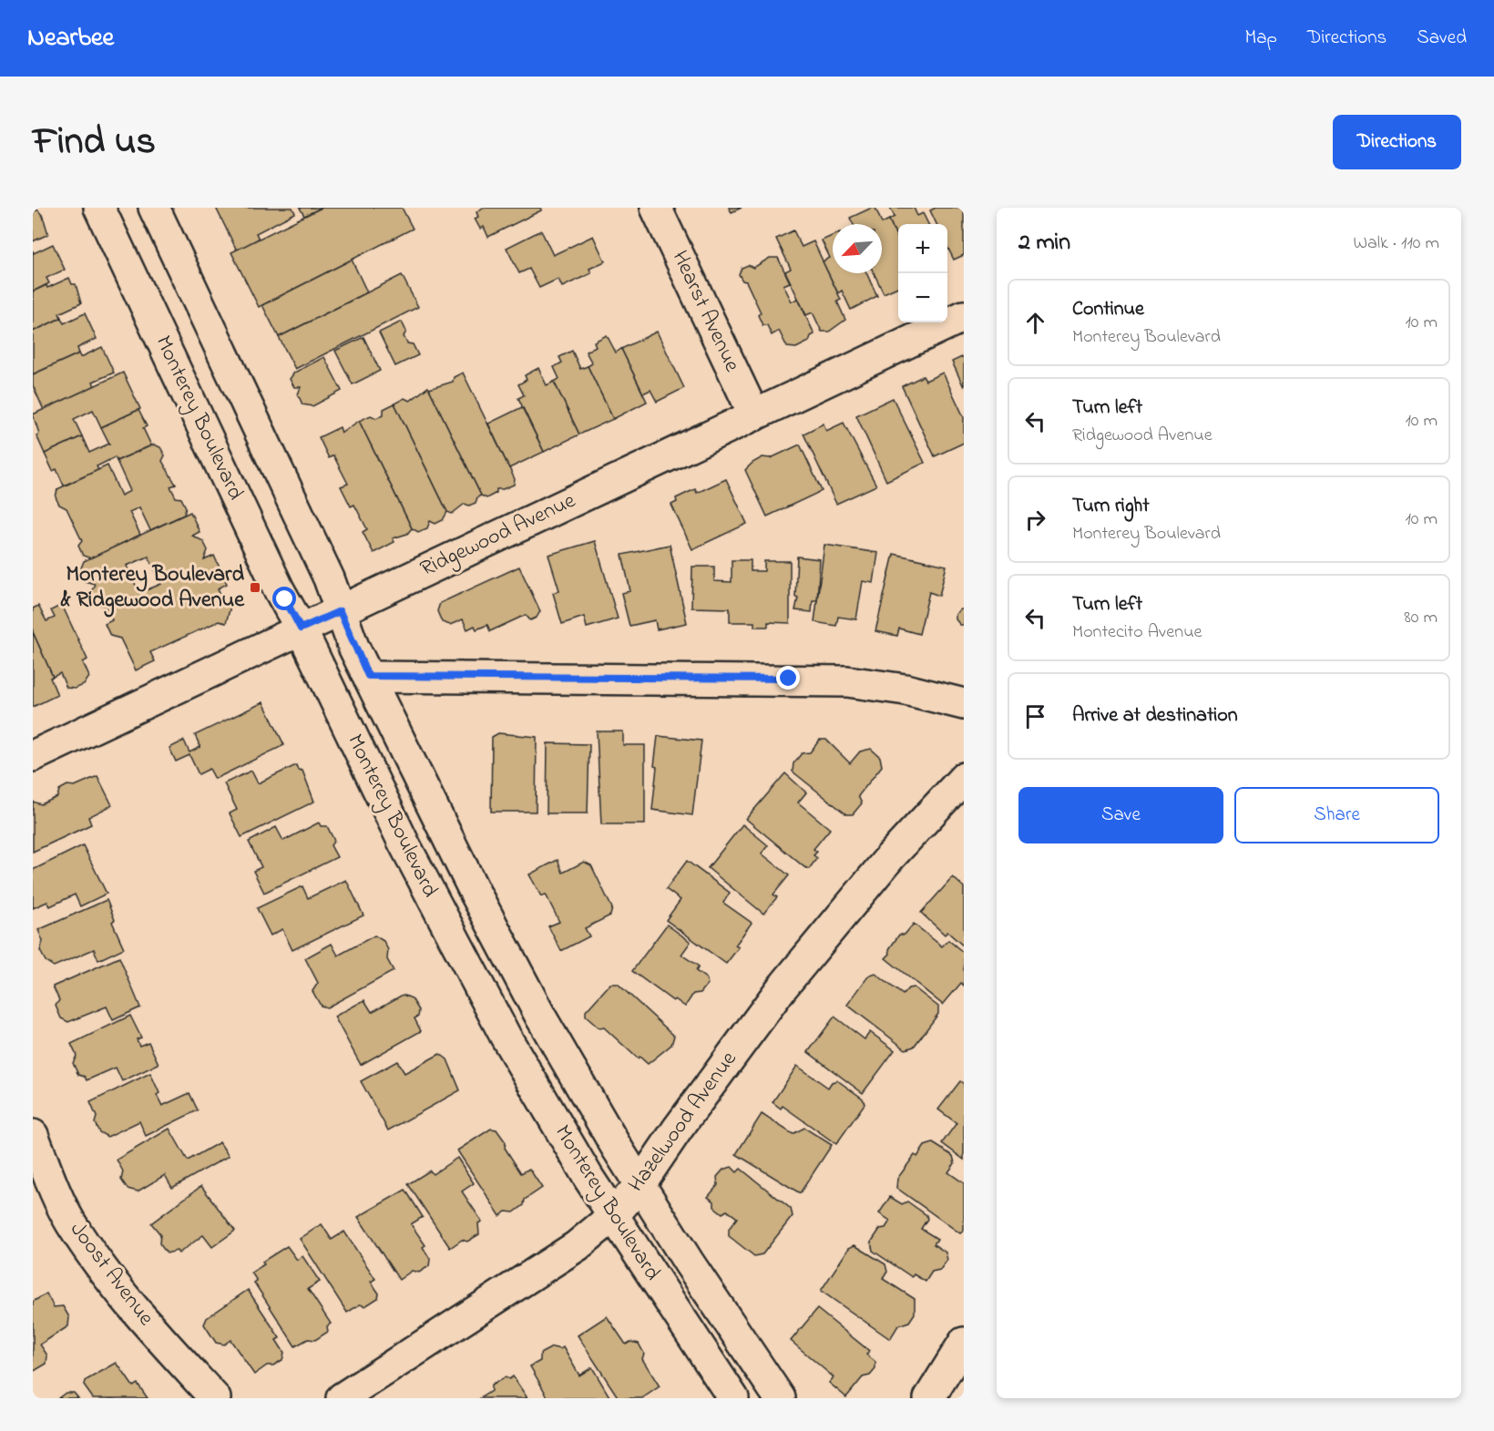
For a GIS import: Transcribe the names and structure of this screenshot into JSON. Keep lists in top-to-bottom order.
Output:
{
  "streets": {
    "street": [
      "Hearst Avenue",
      "Monterey Boulevard",
      "Ridgewood Avenue",
      "Hazelwood Avenue",
      "Joost Avenue"
    ]
  },
  "crossings": [
    ["Hearst Avenue", "Ridgewood Avenue"],
    ["Monterey Boulevard", "Ridgewood Avenue"],
    ["Monterey Boulevard", "Hazelwood Avenue"]
  ],
  "places": {
    "transit": ["Monterey Boulevard & Ridgewood Avenue"]
  },
  "north": "bottom left",
  "page": {
    "header": "Nearbee",
    "nav": ["Map", "Directions", "Saved"],
    "title": "Find us",
    "buttons": [
      "Directions",
      ["Save", "Share"]
    ],
    "heading": ["2 min", "Walk · 110 m"],
    "map_buttons": ["+", "−"],
    "list": [
      ["Continue", "Monterey Boulevard", "10 m"],
      ["Turn left", "Ridgewood Avenue", "10 m"],
      ["Turn right", "Monterey Boulevard", "10 m"],
      ["Turn left", "Montecito Avenue", "80 m"],
      "Arrive at destination"
    ]
  }
}
